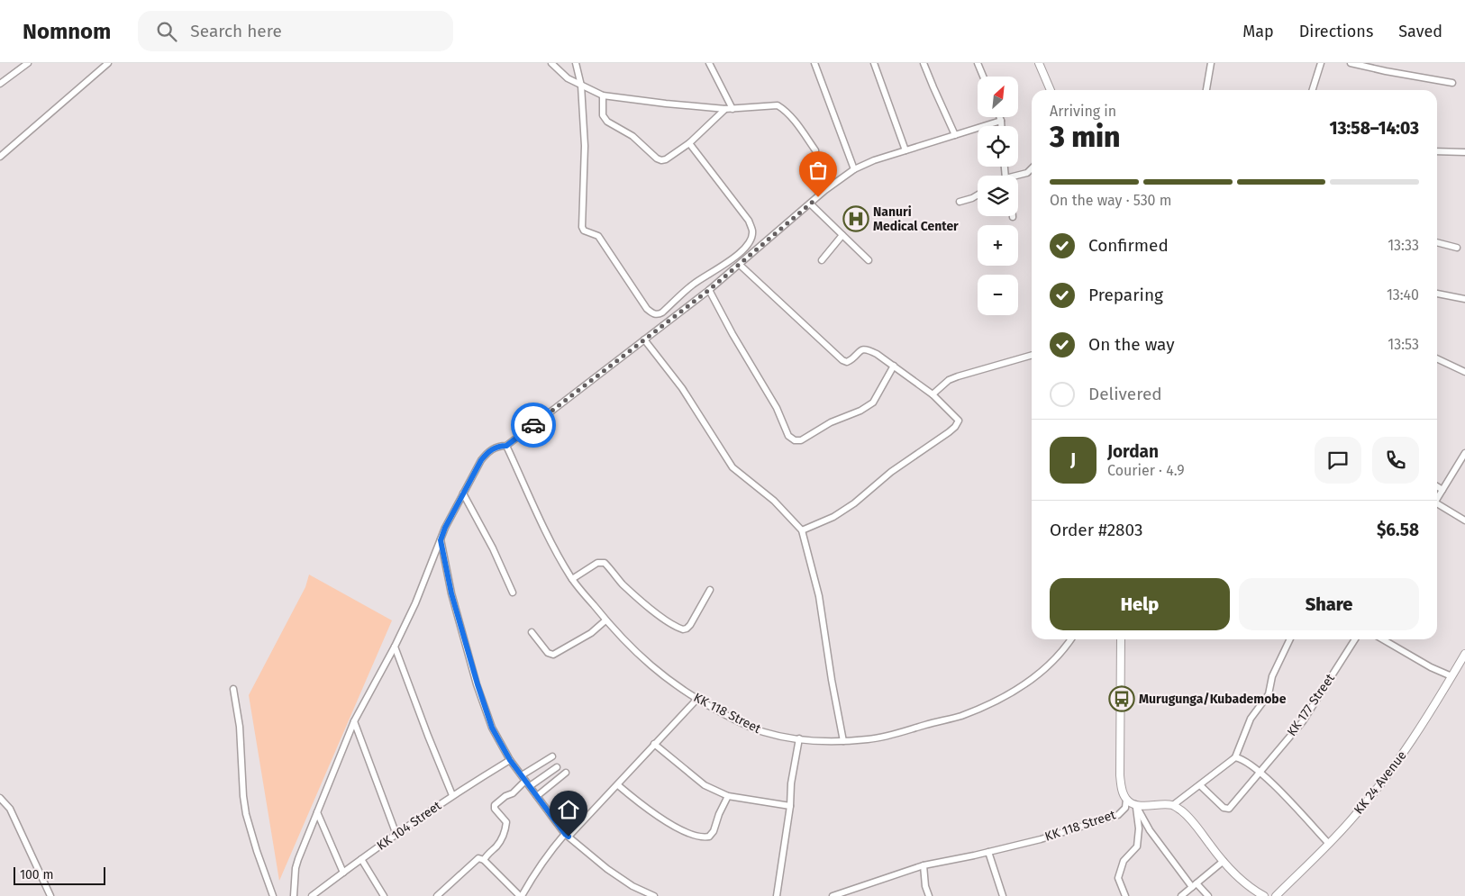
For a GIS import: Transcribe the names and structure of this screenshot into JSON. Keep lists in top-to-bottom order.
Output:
{
  "streets": {
    "street": [
      "KK 177 Street",
      "KK 118 Street",
      "KK 24 Avenue",
      "KK 104 Street"
    ]
  },
  "places": {
    "hospital": ["Nanuri Medical Center"],
    "bus stop": ["Murugunga/Kubademobe"]
  },
  "scale_bar": "100 m",
  "north": "top right",
  "page": {
    "header": "Nomnom",
    "search": "Search here",
    "nav": ["Map", "Directions", "Saved"],
    "map_buttons": ["+", "−"],
    "heading": ["3 min", "Arriving in", "13:58–14:03"],
    "panel": [
      "Jordan",
      "Courier · 4.9",
      "Order #2803",
      "$6.58"
    ],
    "bar": "On the way · 530 m",
    "list": [
      ["Confirmed", "13:33"],
      ["Preparing", "13:40"],
      ["On the way", "13:53"],
      "Delivered"
    ],
    "round": "J",
    "buttons": ["Help", "Share"],
    "scale": "100 m"
  }
}
